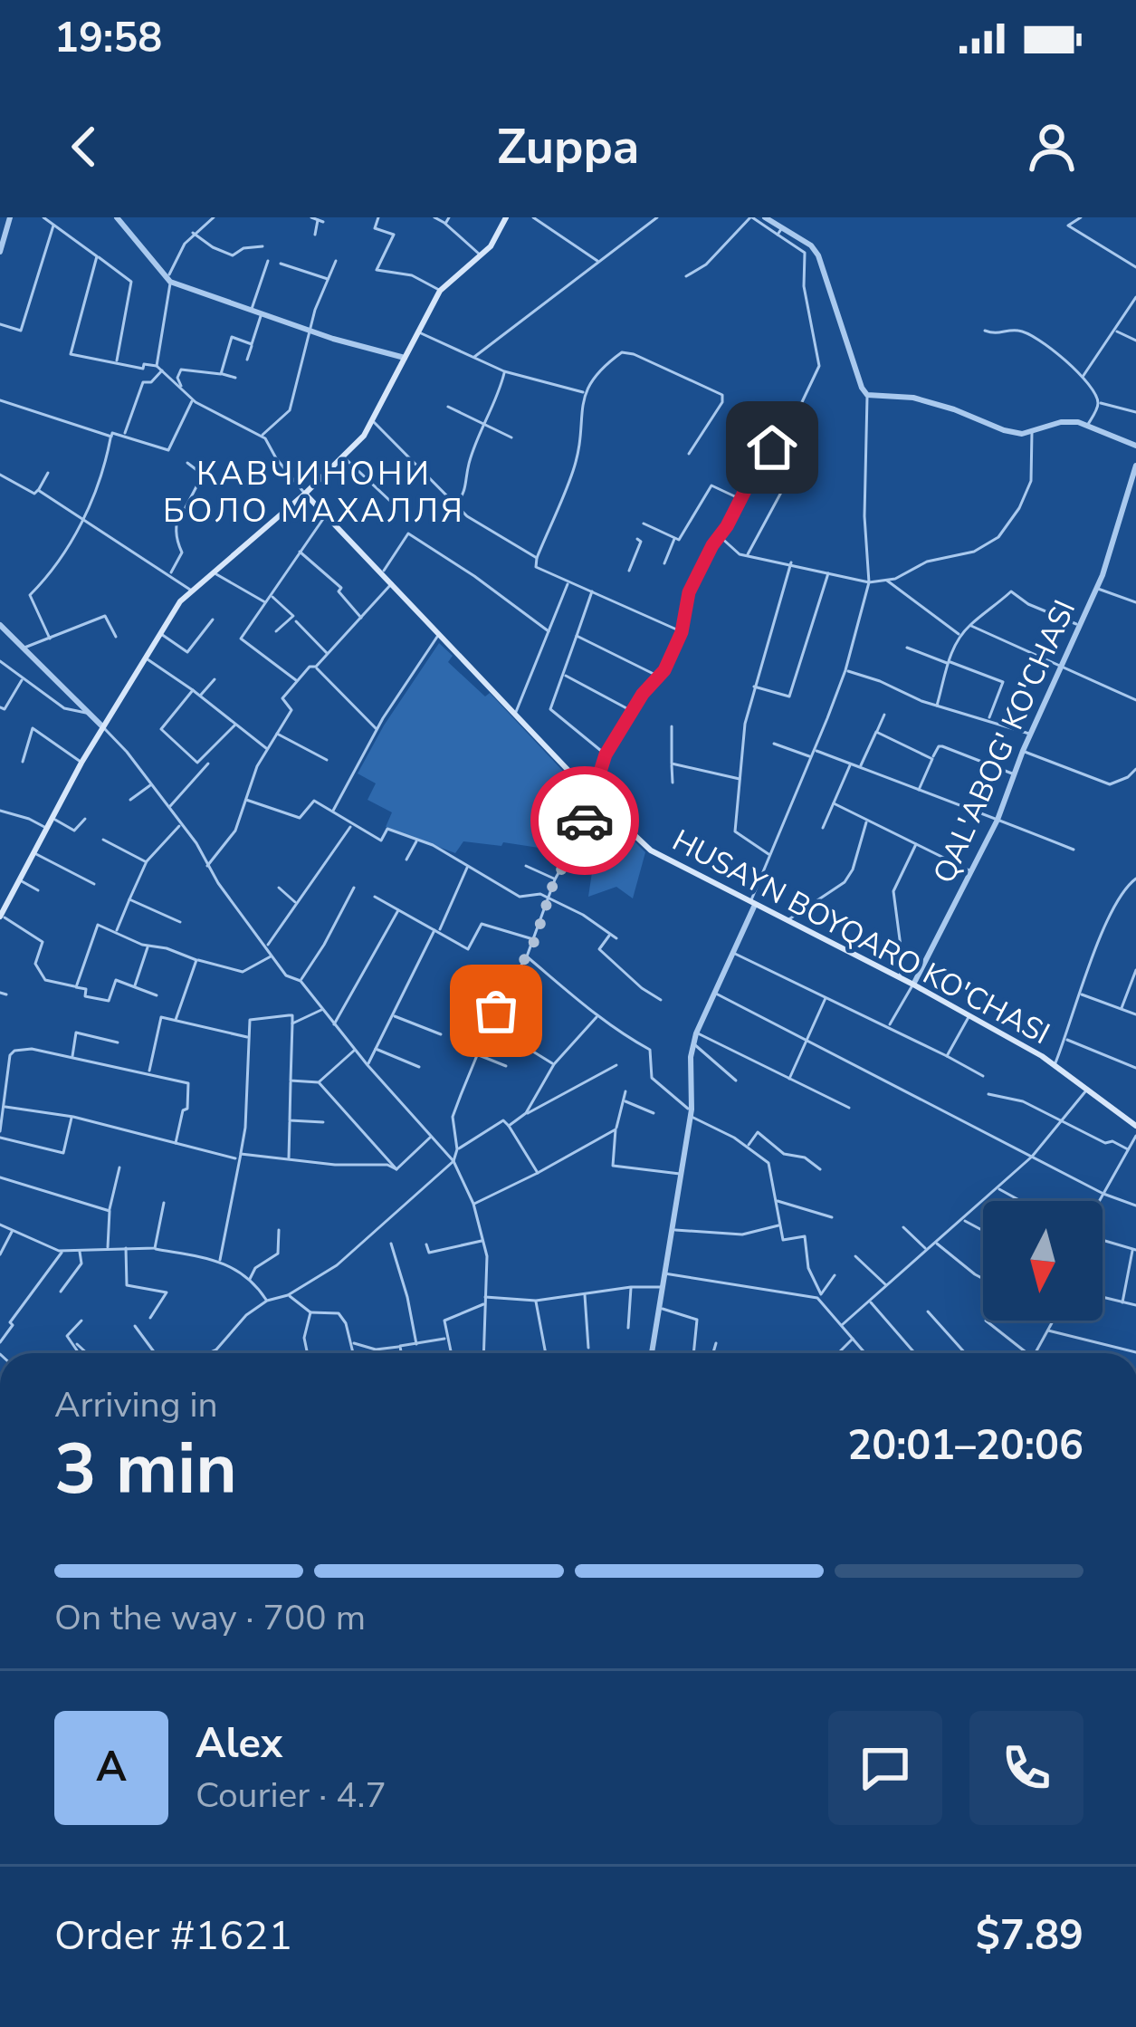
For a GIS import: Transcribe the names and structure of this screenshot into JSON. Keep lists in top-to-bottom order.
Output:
{
  "streets": {
    "main road": ["HUSAYN BOYQARO KO'CHASI"],
    "street": ["QAL'ABOG' KO'CHASI"]
  },
  "crossings": [
    ["QAL'ABOG' KO'CHASI", "HUSAYN BOYQARO KO'CHASI"]
  ],
  "districts": ["КАВЧИНОНИ БОЛО МАХАЛЛЯ"],
  "north": "bottom",
  "page": {
    "status": "19:58",
    "header": "Zuppa",
    "heading": ["3 min", "Arriving in", "20:01–20:06"],
    "panel": [
      "Alex",
      "Courier · 4.7",
      "Order #1621",
      "$7.89"
    ],
    "bar": "On the way · 700 m",
    "round": "A"
  }
}
